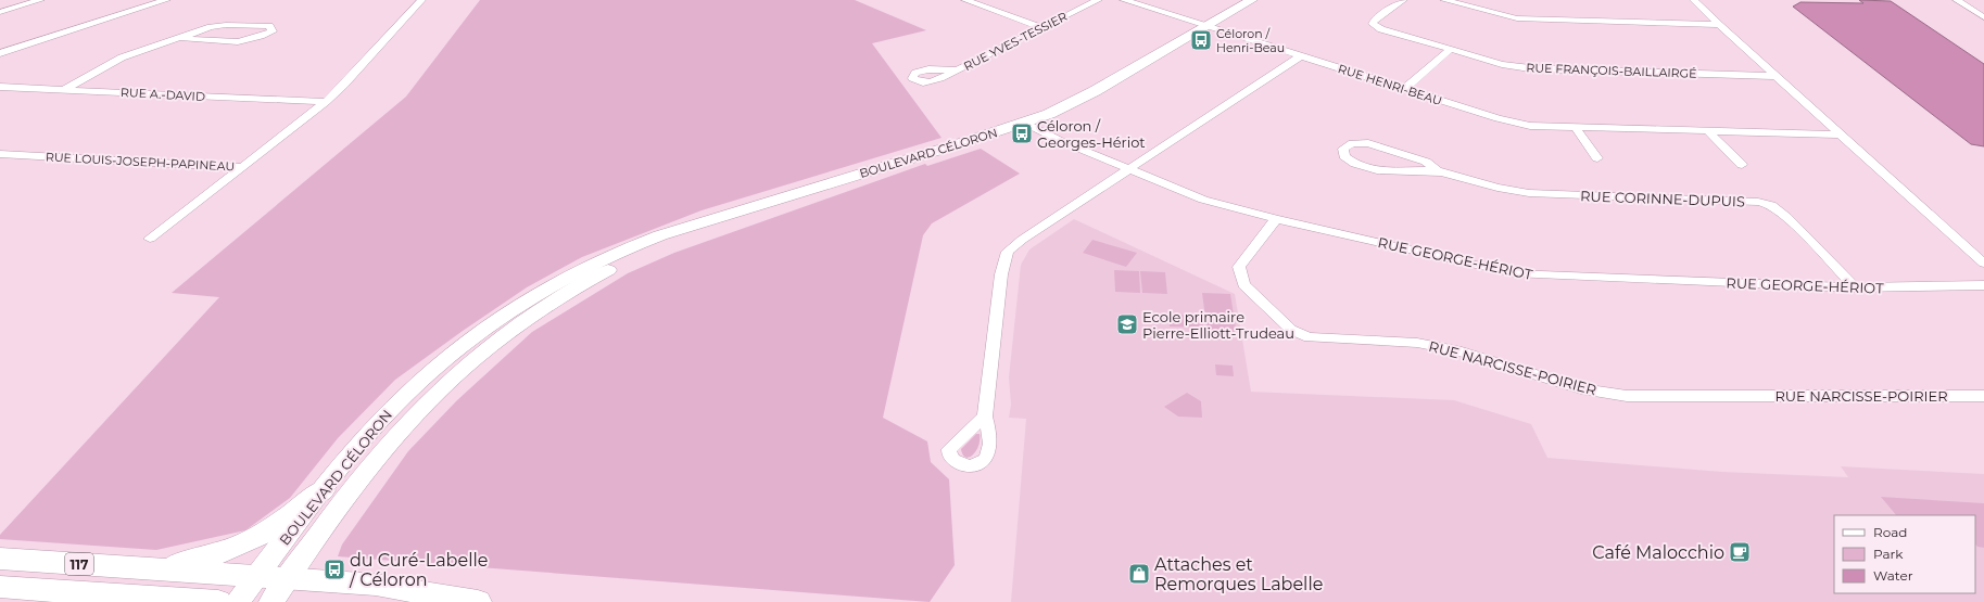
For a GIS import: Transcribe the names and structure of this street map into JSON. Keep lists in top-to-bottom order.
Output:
{
  "streets": {
    "main road": ["117"],
    "street": [
      "RUE YVES-TESSIER",
      "RUE FRANÇOIS-BAILLAIRGÉ",
      "RUE HENRI-BEAU",
      "RUE A.-DAVID",
      "BOULEVARD CÉLORON",
      "RUE LOUIS-JOSEPH-PAPINEAU",
      "RUE CORINNE-DUPUIS",
      "RUE GEORGE-HÉRIOT",
      "RUE NARCISSE-POIRIER"
    ]
  },
  "crossings": [
    ["RUE HENRI-BEAU", "BOULEVARD CÉLORON"],
    ["RUE A.-DAVID", "RUE LOUIS-JOSEPH-PAPINEAU"],
    ["BOULEVARD CÉLORON", "RUE GEORGE-HÉRIOT"],
    ["BOULEVARD CÉLORON", "117"],
    ["RUE CORINNE-DUPUIS", "RUE GEORGE-HÉRIOT"],
    ["RUE GEORGE-HÉRIOT", "RUE NARCISSE-POIRIER"]
  ],
  "places": {
    "bus stop": ["Céloron / Henri-Beau", "Céloron / Georges-Hériot", "du Curé-Labelle / Céloron"],
    "school or university": ["Ecole primaire Pierre-Elliott-Trudeau"],
    "cafe": ["Café Malocchio"],
    "shop": ["Attaches et Remorques Labelle"]
  },
  "legend": ["Road", "Park", "Water"]
}
